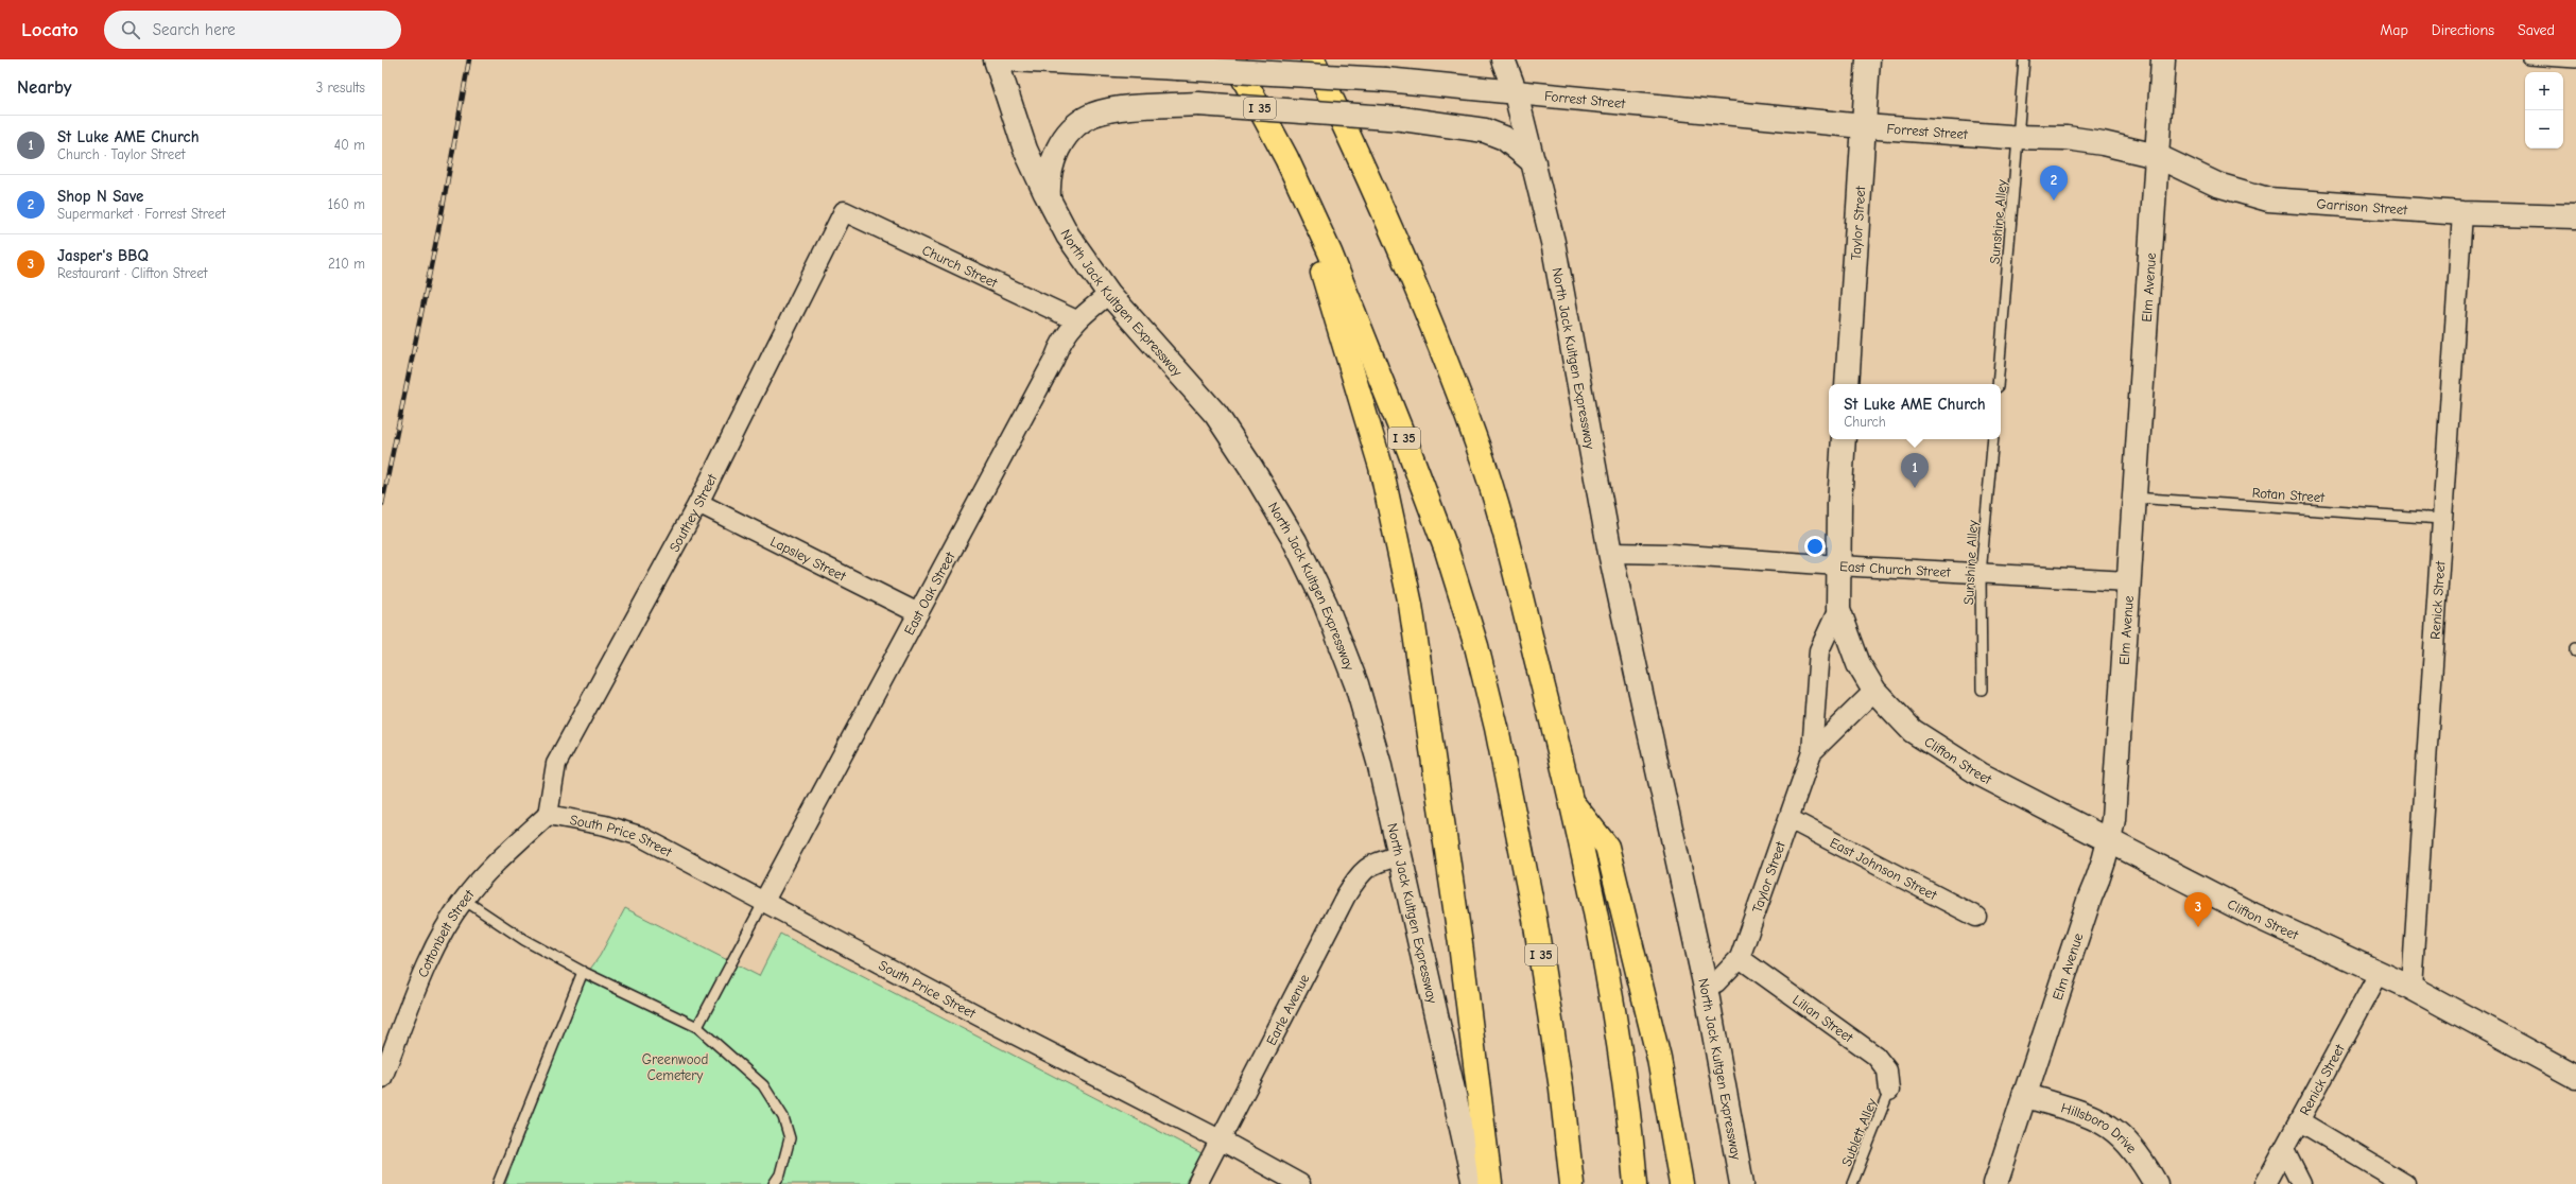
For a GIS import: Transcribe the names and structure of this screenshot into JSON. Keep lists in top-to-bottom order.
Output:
{
  "streets": {
    "highway": ["I 35"],
    "main road": [
      "Forrest Street",
      "Garrison Street",
      "Taylor Street",
      "Elm Avenue",
      "North Jack Kultgen Expressway",
      "Clifton Street",
      "Hillsboro Drive"
    ],
    "street": [
      "Church Street",
      "Southey Street",
      "Lapsley Street",
      "East Church Street",
      "East Oak Street",
      "Renick Street",
      "South Price Street",
      "East Johnson Street",
      "Cottonbelt Street",
      "Earle Avenue",
      "Lilian Street"
    ],
    "lane": ["Sunshine Alley", "Rotan Street", "Sublett Alley"]
  },
  "crossings": [
    ["Forrest Street", "Garrison Street"],
    ["Forrest Street", "Sunshine Alley"],
    ["Forrest Street", "Taylor Street"],
    ["Forrest Street", "Elm Avenue"],
    ["Forrest Street", "North Jack Kultgen Expressway"],
    ["Garrison Street", "Elm Avenue"],
    ["Garrison Street", "Renick Street"],
    ["Sunshine Alley", "East Church Street"],
    ["Taylor Street", "North Jack Kultgen Expressway"],
    ["Taylor Street", "East Church Street"],
    ["Taylor Street", "Clifton Street"],
    ["Taylor Street", "East Johnson Street"],
    ["Taylor Street", "Lilian Street"],
    ["Church Street", "Southey Street"],
    ["Church Street", "East Oak Street"],
    ["Elm Avenue", "Rotan Street"],
    ["Elm Avenue", "East Church Street"],
    ["Elm Avenue", "Clifton Street"],
    ["Elm Avenue", "Hillsboro Drive"],
    ["North Jack Kultgen Expressway", "East Church Street"],
    ["North Jack Kultgen Expressway", "East Oak Street"],
    ["North Jack Kultgen Expressway", "Earle Avenue"],
    ["Rotan Street", "Renick Street"],
    ["Southey Street", "Lapsley Street"],
    ["Southey Street", "South Price Street"],
    ["Southey Street", "Cottonbelt Street"],
    ["Lapsley Street", "East Oak Street"],
    ["East Oak Street", "South Price Street"],
    ["Renick Street", "Clifton Street"],
    ["South Price Street", "Cottonbelt Street"],
    ["South Price Street", "Earle Avenue"],
    ["Lilian Street", "Sublett Alley"]
  ],
  "parks": ["Greenwood Cemetery"],
  "page": {
    "header": "Locato",
    "search": "Search here",
    "nav": ["Map", "Directions", "Saved"],
    "heading": ["Nearby", "3 results"],
    "map_buttons": ["+", "−"],
    "list": [
      {
        "mark": "1",
        "name": "St Luke AME Church",
        "note": "Church · Taylor Street",
        "value": "40 m"
      },
      {
        "mark": "2",
        "name": "Shop N Save",
        "note": "Supermarket · Forrest Street",
        "value": "160 m"
      },
      {
        "mark": "3",
        "name": "Jasper's BBQ",
        "note": "Restaurant · Clifton Street",
        "value": "210 m"
      }
    ],
    "pins": ["2", "1", "3"],
    "popup": ["St Luke AME Church", "Church"]
  }
}
